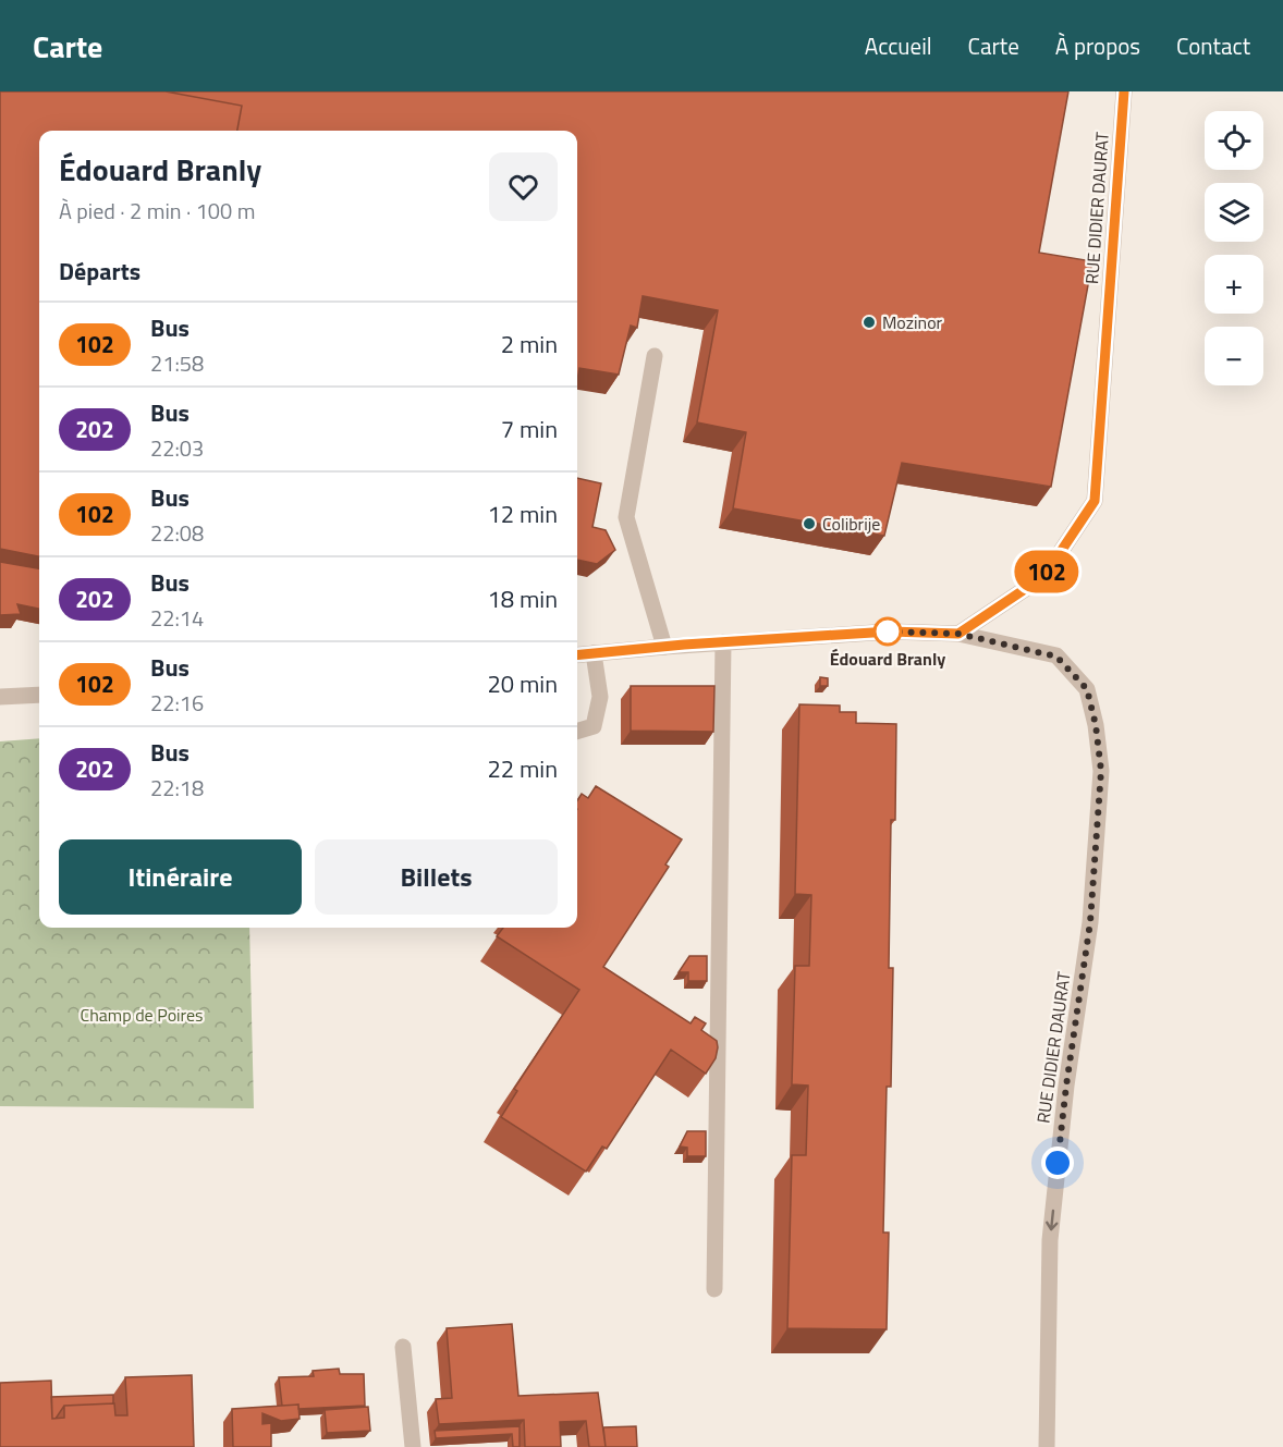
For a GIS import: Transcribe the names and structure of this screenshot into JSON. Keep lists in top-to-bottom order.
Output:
{
  "streets": {
    "street": ["RUE DIDIER DAURAT"]
  },
  "one_way": ["RUE DIDIER DAURAT"],
  "parks": ["Champ de Poires"],
  "places": ["Mozinor", "Colibrije", "Édouard Branly"],
  "lines": ["bus line 102"],
  "page": {
    "header": "Carte",
    "nav": [
      "Accueil",
      "Carte",
      "À propos",
      "Contact"
    ],
    "on_map": "102",
    "map_buttons": ["+", "−"],
    "heading": [
      ["Édouard Branly", "À pied · 2 min · 100 m"],
      "Départs"
    ],
    "list": [
      {
        "mark": "102",
        "name": "Bus",
        "note": "21:58",
        "value": "2 min"
      },
      {
        "mark": "202",
        "name": "Bus",
        "note": "22:03",
        "value": "7 min"
      },
      {
        "mark": "102",
        "name": "Bus",
        "note": "22:08",
        "value": "12 min"
      },
      {
        "mark": "202",
        "name": "Bus",
        "note": "22:14",
        "value": "18 min"
      },
      {
        "mark": "102",
        "name": "Bus",
        "note": "22:16",
        "value": "20 min"
      },
      {
        "mark": "202",
        "name": "Bus",
        "note": "22:18",
        "value": "22 min"
      }
    ],
    "buttons": ["Itinéraire", "Billets"]
  }
}
